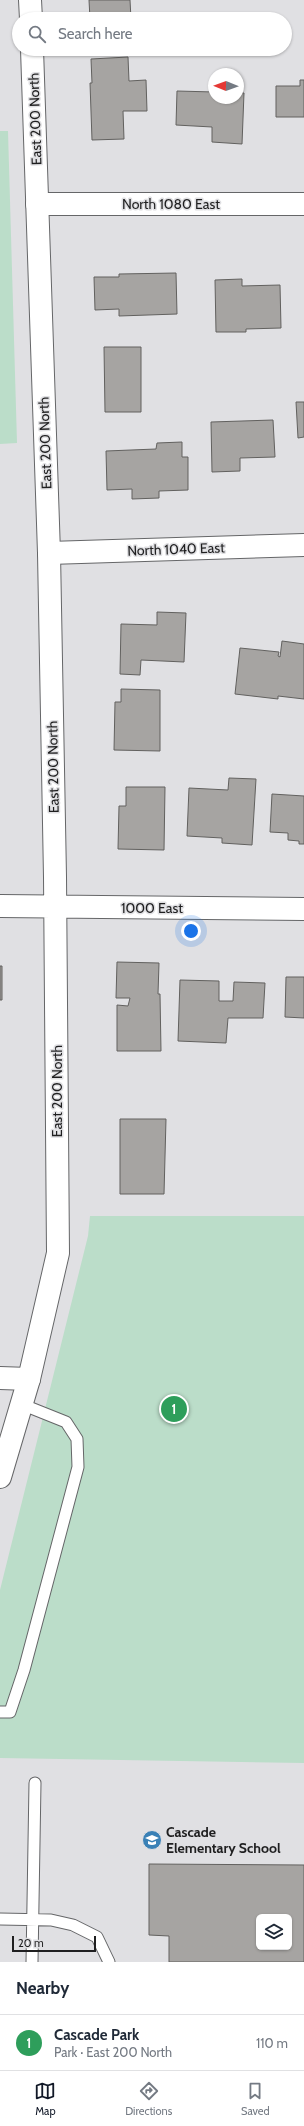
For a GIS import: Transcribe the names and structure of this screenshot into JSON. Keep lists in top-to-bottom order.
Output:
{
  "streets": {
    "street": [
      "East 200 North",
      "North 1080 East",
      "North 1040 East",
      "1000 East"
    ]
  },
  "crossings": [
    ["East 200 North", "North 1080 East"],
    ["East 200 North", "North 1040 East"],
    ["East 200 North", "1000 East"]
  ],
  "places": {
    "school or university": ["Cascade Elementary School"]
  },
  "scale_bar": "20 m",
  "north": "left",
  "page": {
    "search": "Search here",
    "pins": "1",
    "scale": "20 m",
    "heading": "Nearby",
    "list": [
      {
        "mark": "1",
        "name": "Cascade Park",
        "note": "Park · East 200 North",
        "value": "110 m"
      }
    ],
    "nav": ["Map", "Directions", "Saved"]
  }
}
